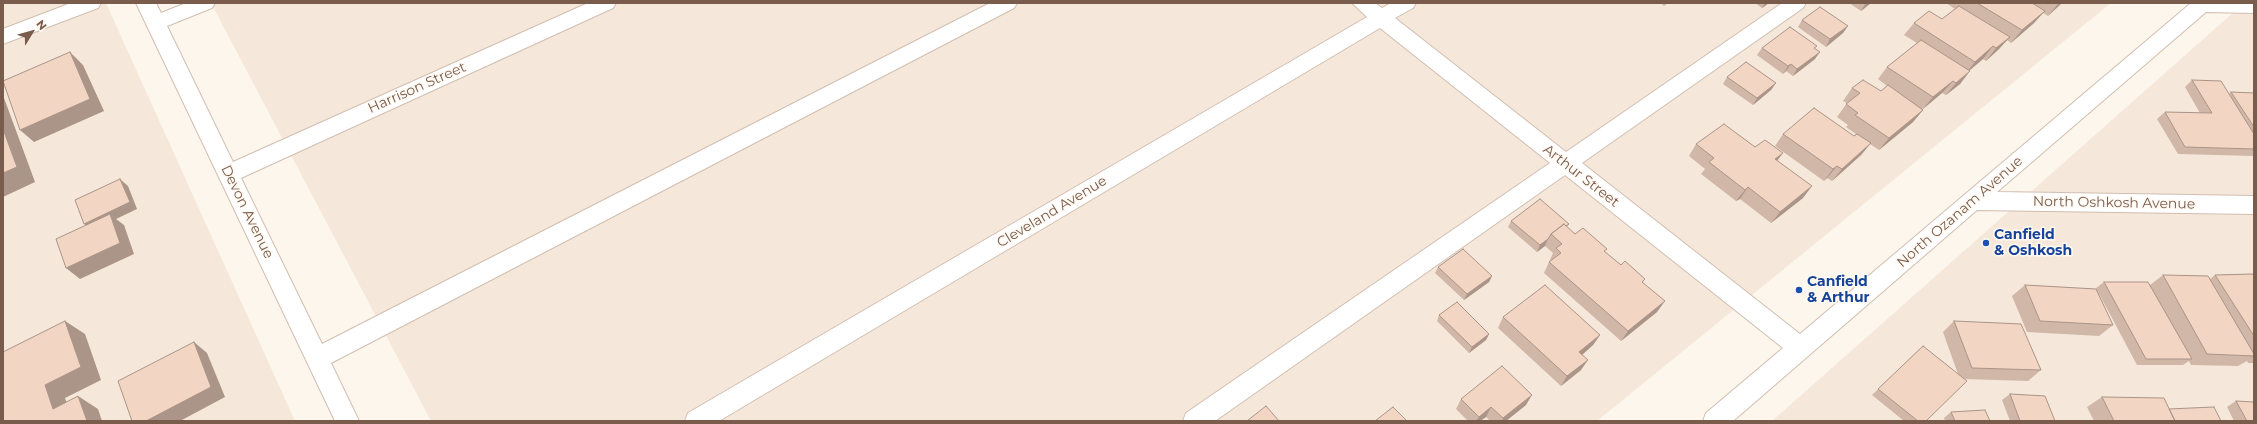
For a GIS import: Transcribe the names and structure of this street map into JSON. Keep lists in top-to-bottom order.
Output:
{
  "streets": {
    "street": [
      "Harrison Street",
      "Arthur Street",
      "North Oshkosh Avenue",
      "Devon Avenue",
      "Cleveland Avenue",
      "North Ozanam Avenue"
    ]
  },
  "crossings": [
    ["Harrison Street", "Devon Avenue"],
    ["Arthur Street", "Cleveland Avenue"],
    ["Arthur Street", "North Ozanam Avenue"],
    ["North Oshkosh Avenue", "North Ozanam Avenue"]
  ],
  "places": ["Canfield & Oshkosh", "Canfield & Arthur"],
  "north": "top right"
}
